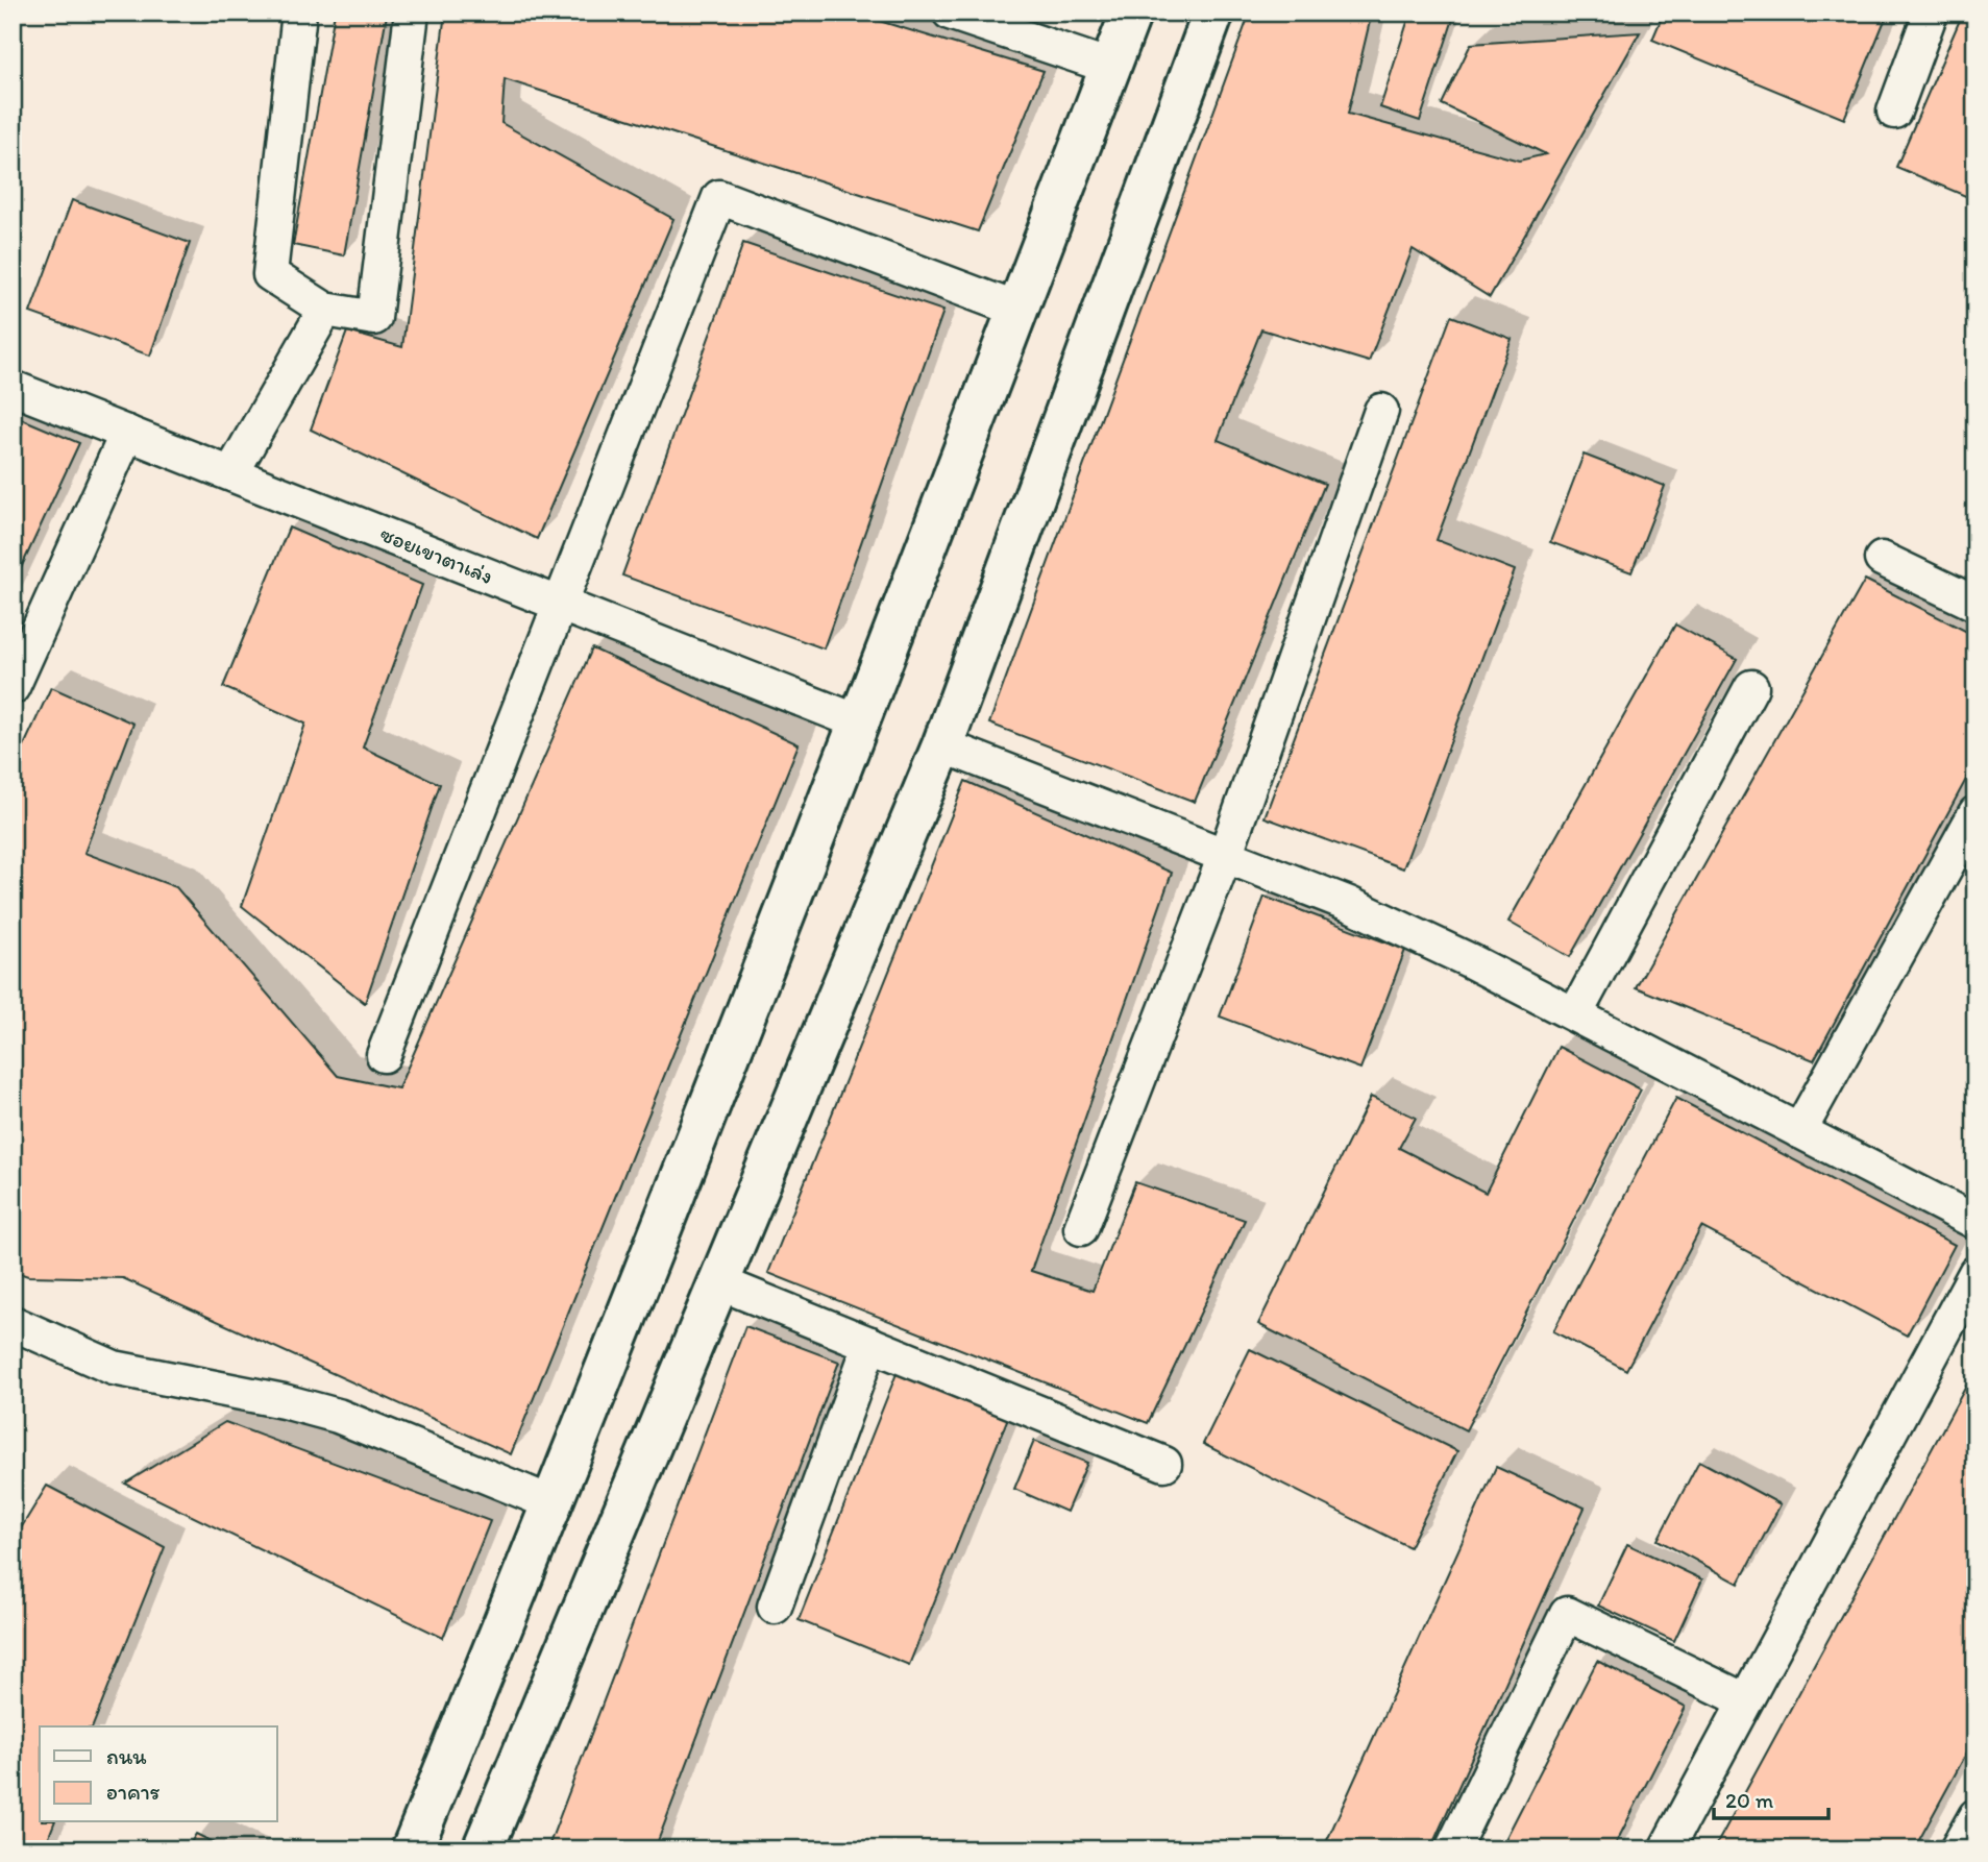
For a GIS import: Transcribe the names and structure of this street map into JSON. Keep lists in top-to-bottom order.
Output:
{
  "streets": {
    "street": ["ซอยเขาตาเล่ง"]
  },
  "legend": ["ถนน", "อาคาร"],
  "scale_bar": "20 m"
}
